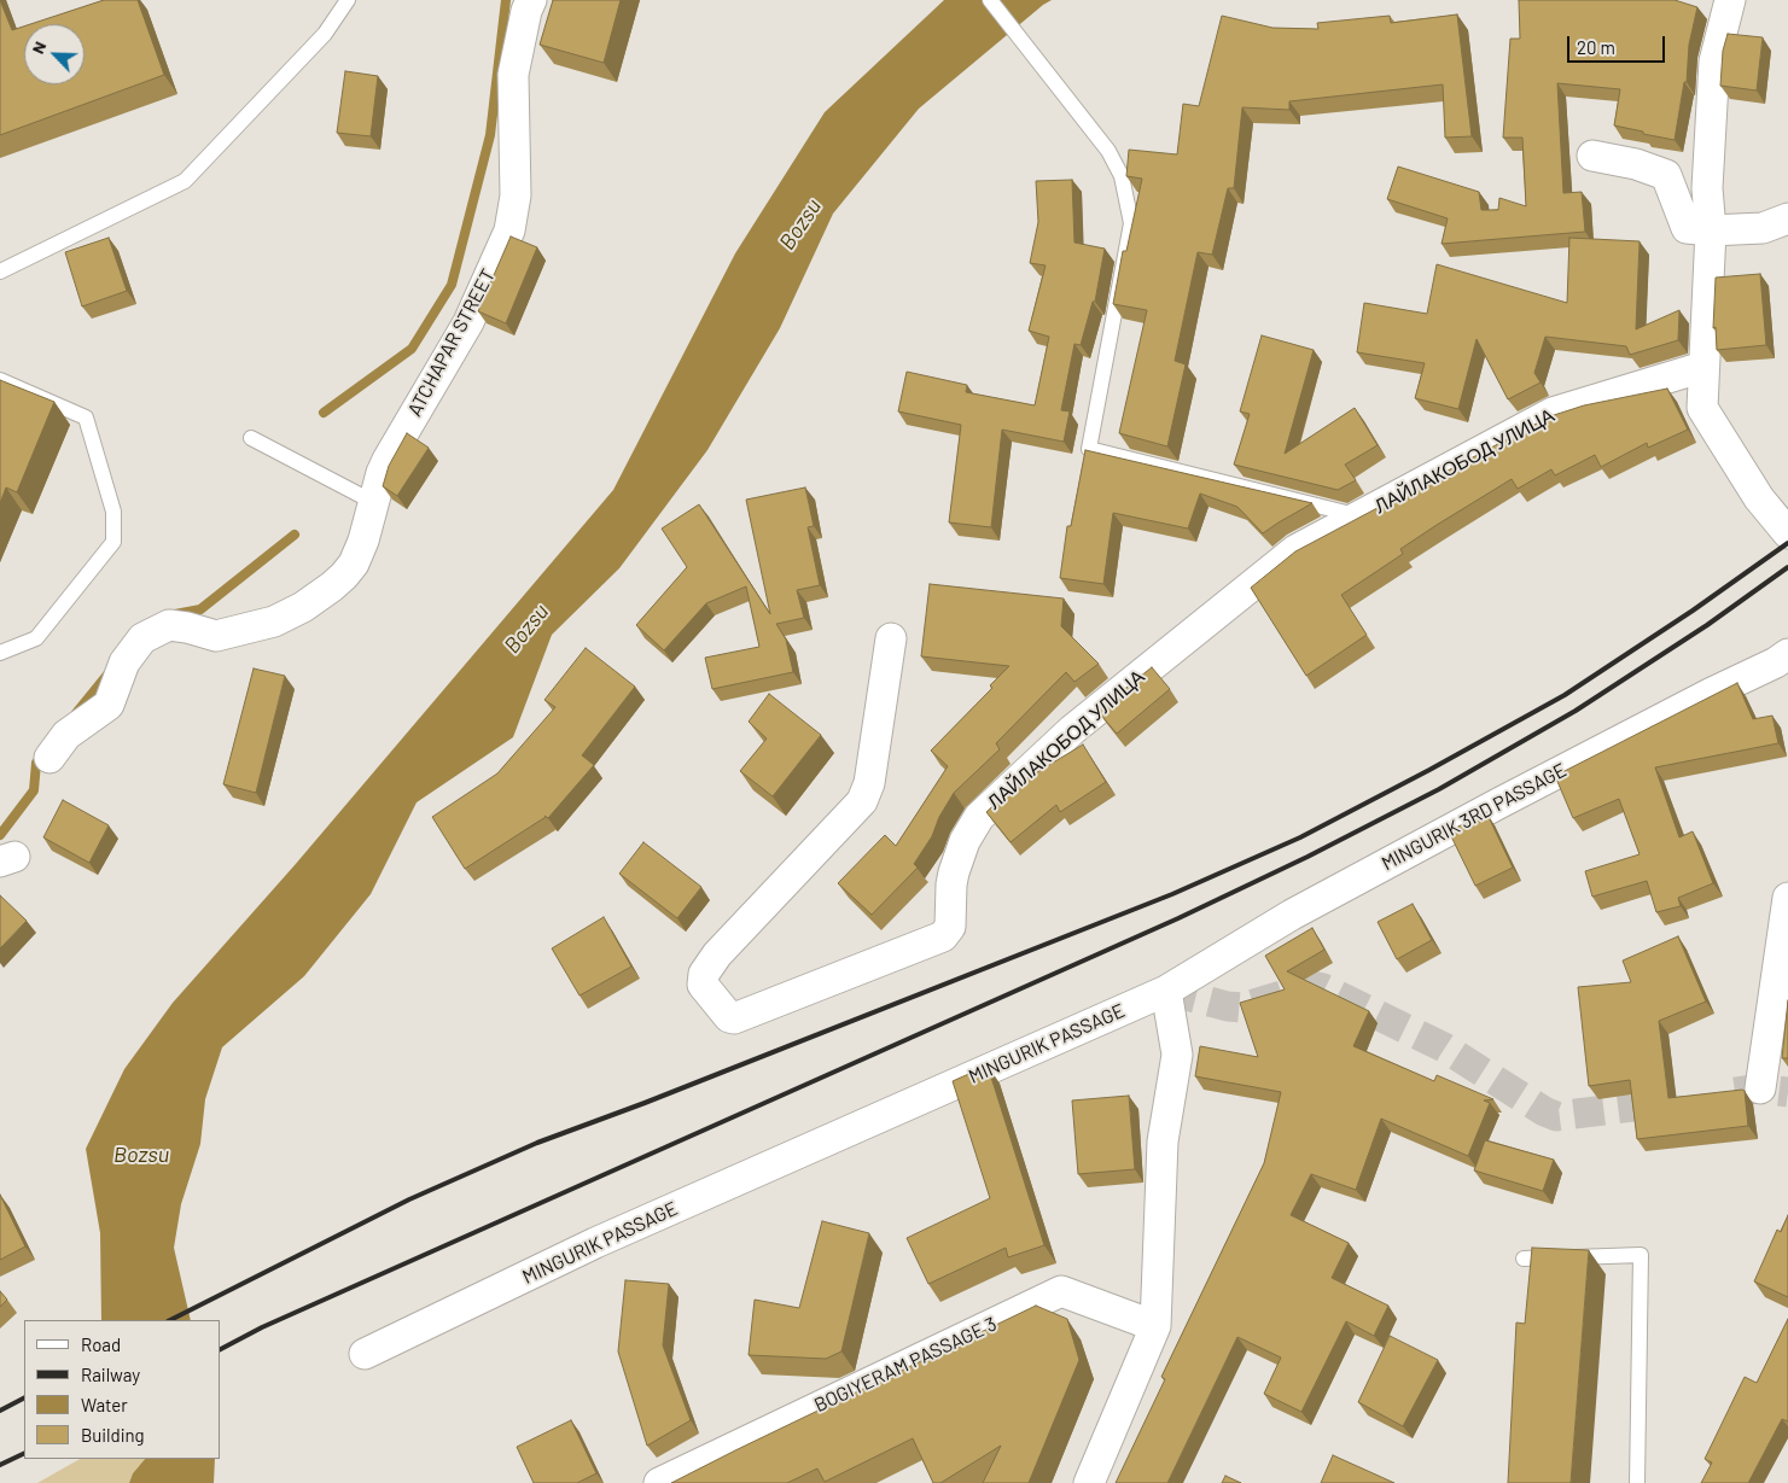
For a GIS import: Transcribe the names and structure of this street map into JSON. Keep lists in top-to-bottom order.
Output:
{
  "streets": {
    "street": [
      "ATCHAPAR STREET",
      "ЛАЙЛАКОБОД УЛИЦА",
      "MINGURIK 3RD PASSAGE",
      "MINGURIK PASSAGE",
      "BOGIYERAM PASSAGE 3"
    ]
  },
  "crossings": [
    ["MINGURIK 3RD PASSAGE", "MINGURIK PASSAGE"]
  ],
  "water": ["Bozsu"],
  "legend": [
    "Road",
    "Railway",
    "Water",
    "Building"
  ],
  "scale_bar": "20 m",
  "north": "top left"
}
